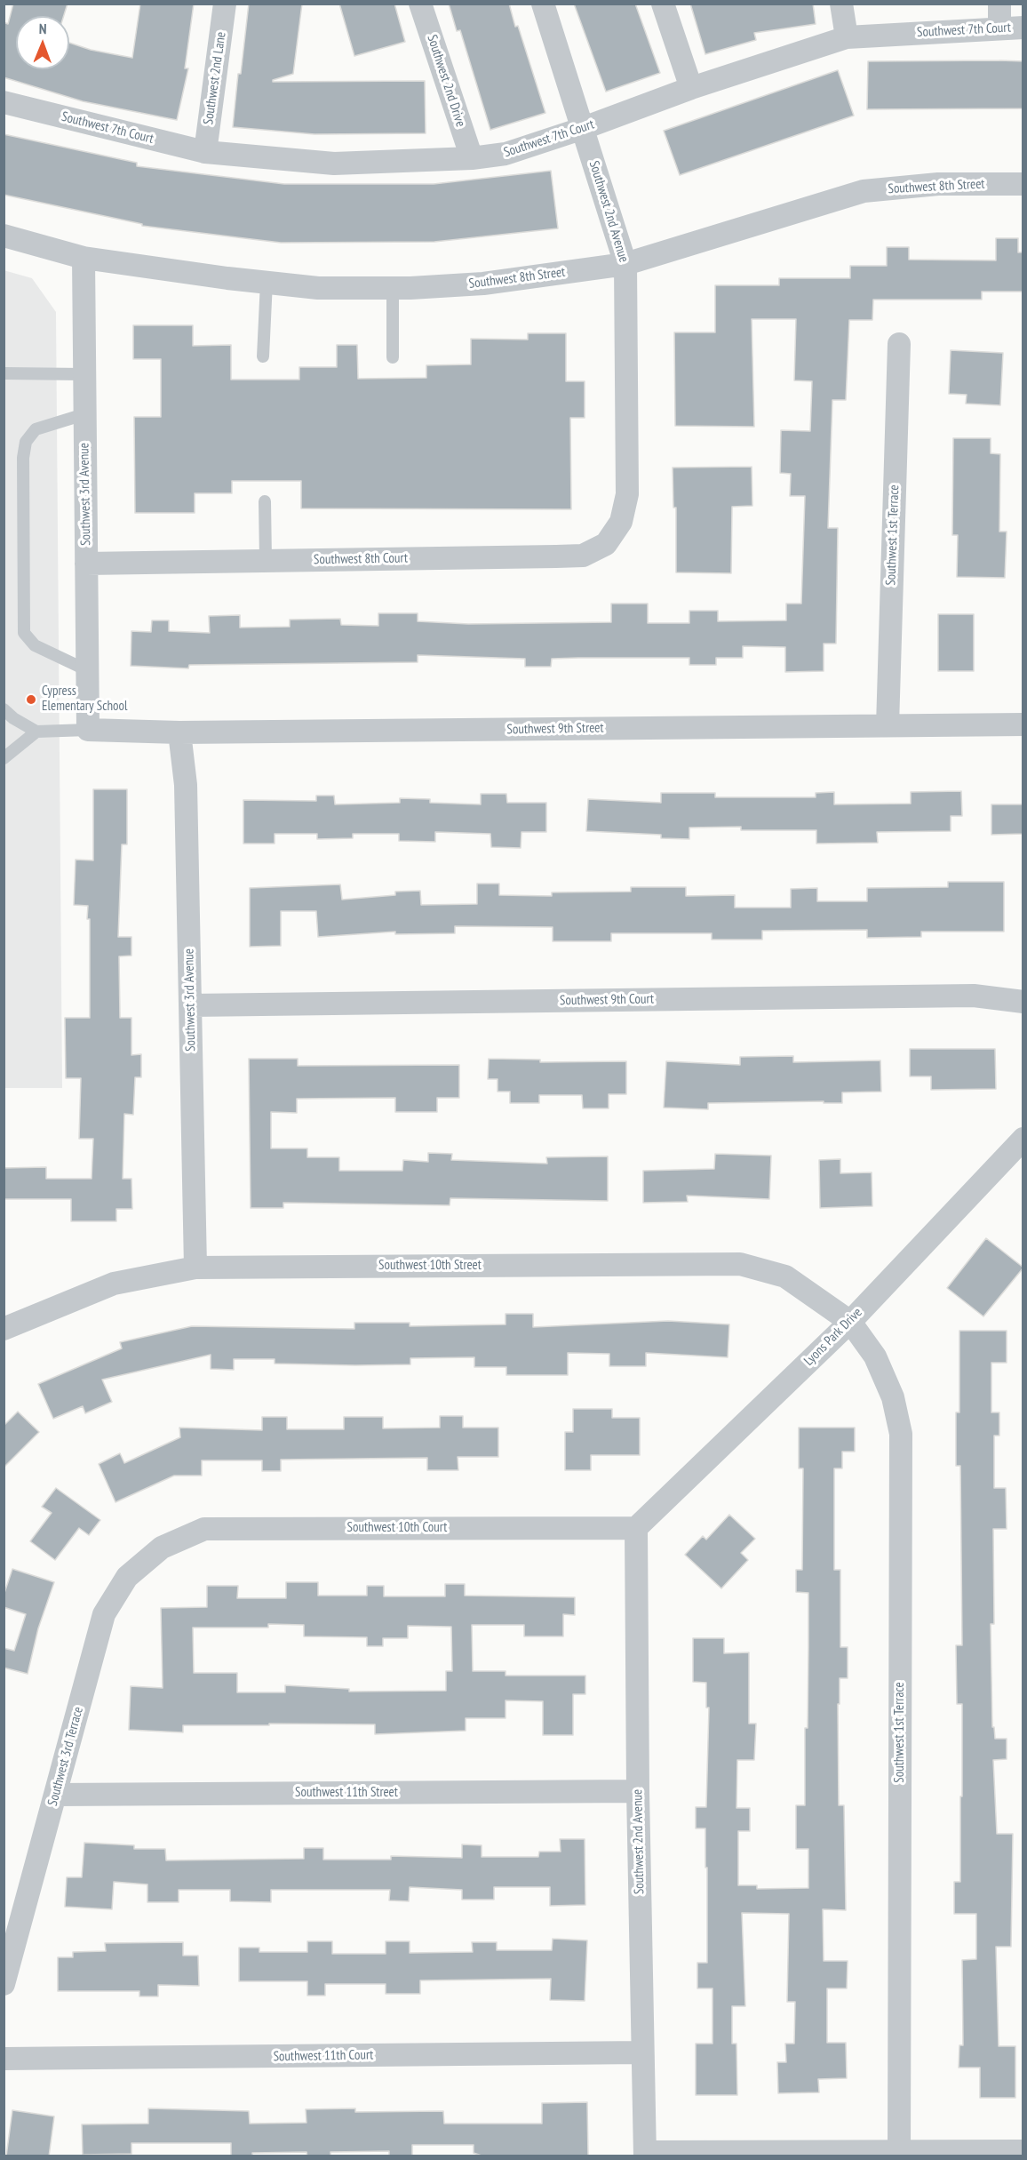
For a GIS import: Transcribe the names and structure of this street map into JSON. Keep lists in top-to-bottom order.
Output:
{
  "streets": {
    "street": [
      "Southwest 7th Court",
      "Southwest 2nd Lane",
      "Southwest 2nd Drive",
      "Southwest 8th Street",
      "Southwest 2nd Avenue",
      "Southwest 3rd Avenue",
      "Southwest 1st Terrace",
      "Southwest 8th Court",
      "Southwest 9th Street",
      "Southwest 9th Court",
      "Southwest 10th Street",
      "Lyons Park Drive",
      "Southwest 10th Court",
      "Southwest 3rd Terrace",
      "Southwest 11th Street",
      "Southwest 11th Court"
    ]
  },
  "crossings": [
    ["Southwest 7th Court", "Southwest 2nd Lane"],
    ["Southwest 7th Court", "Southwest 2nd Drive"],
    ["Southwest 7th Court", "Southwest 2nd Avenue"],
    ["Southwest 8th Street", "Southwest 2nd Avenue"],
    ["Southwest 8th Street", "Southwest 3rd Avenue"],
    ["Southwest 2nd Avenue", "Southwest 8th Court"],
    ["Southwest 2nd Avenue", "Lyons Park Drive"],
    ["Southwest 2nd Avenue", "Southwest 10th Court"],
    ["Southwest 2nd Avenue", "Southwest 11th Street"],
    ["Southwest 2nd Avenue", "Southwest 11th Court"],
    ["Southwest 3rd Avenue", "Southwest 8th Court"],
    ["Southwest 3rd Avenue", "Southwest 9th Street"],
    ["Southwest 3rd Avenue", "Southwest 9th Court"],
    ["Southwest 3rd Avenue", "Southwest 10th Street"],
    ["Southwest 1st Terrace", "Southwest 9th Street"],
    ["Southwest 1st Terrace", "Southwest 10th Street"],
    ["Southwest 1st Terrace", "Lyons Park Drive"],
    ["Southwest 10th Street", "Lyons Park Drive"],
    ["Lyons Park Drive", "Southwest 10th Court"],
    ["Southwest 10th Court", "Southwest 3rd Terrace"],
    ["Southwest 3rd Terrace", "Southwest 11th Street"]
  ],
  "places": ["Cypress Elementary School"],
  "north": "top"
}
